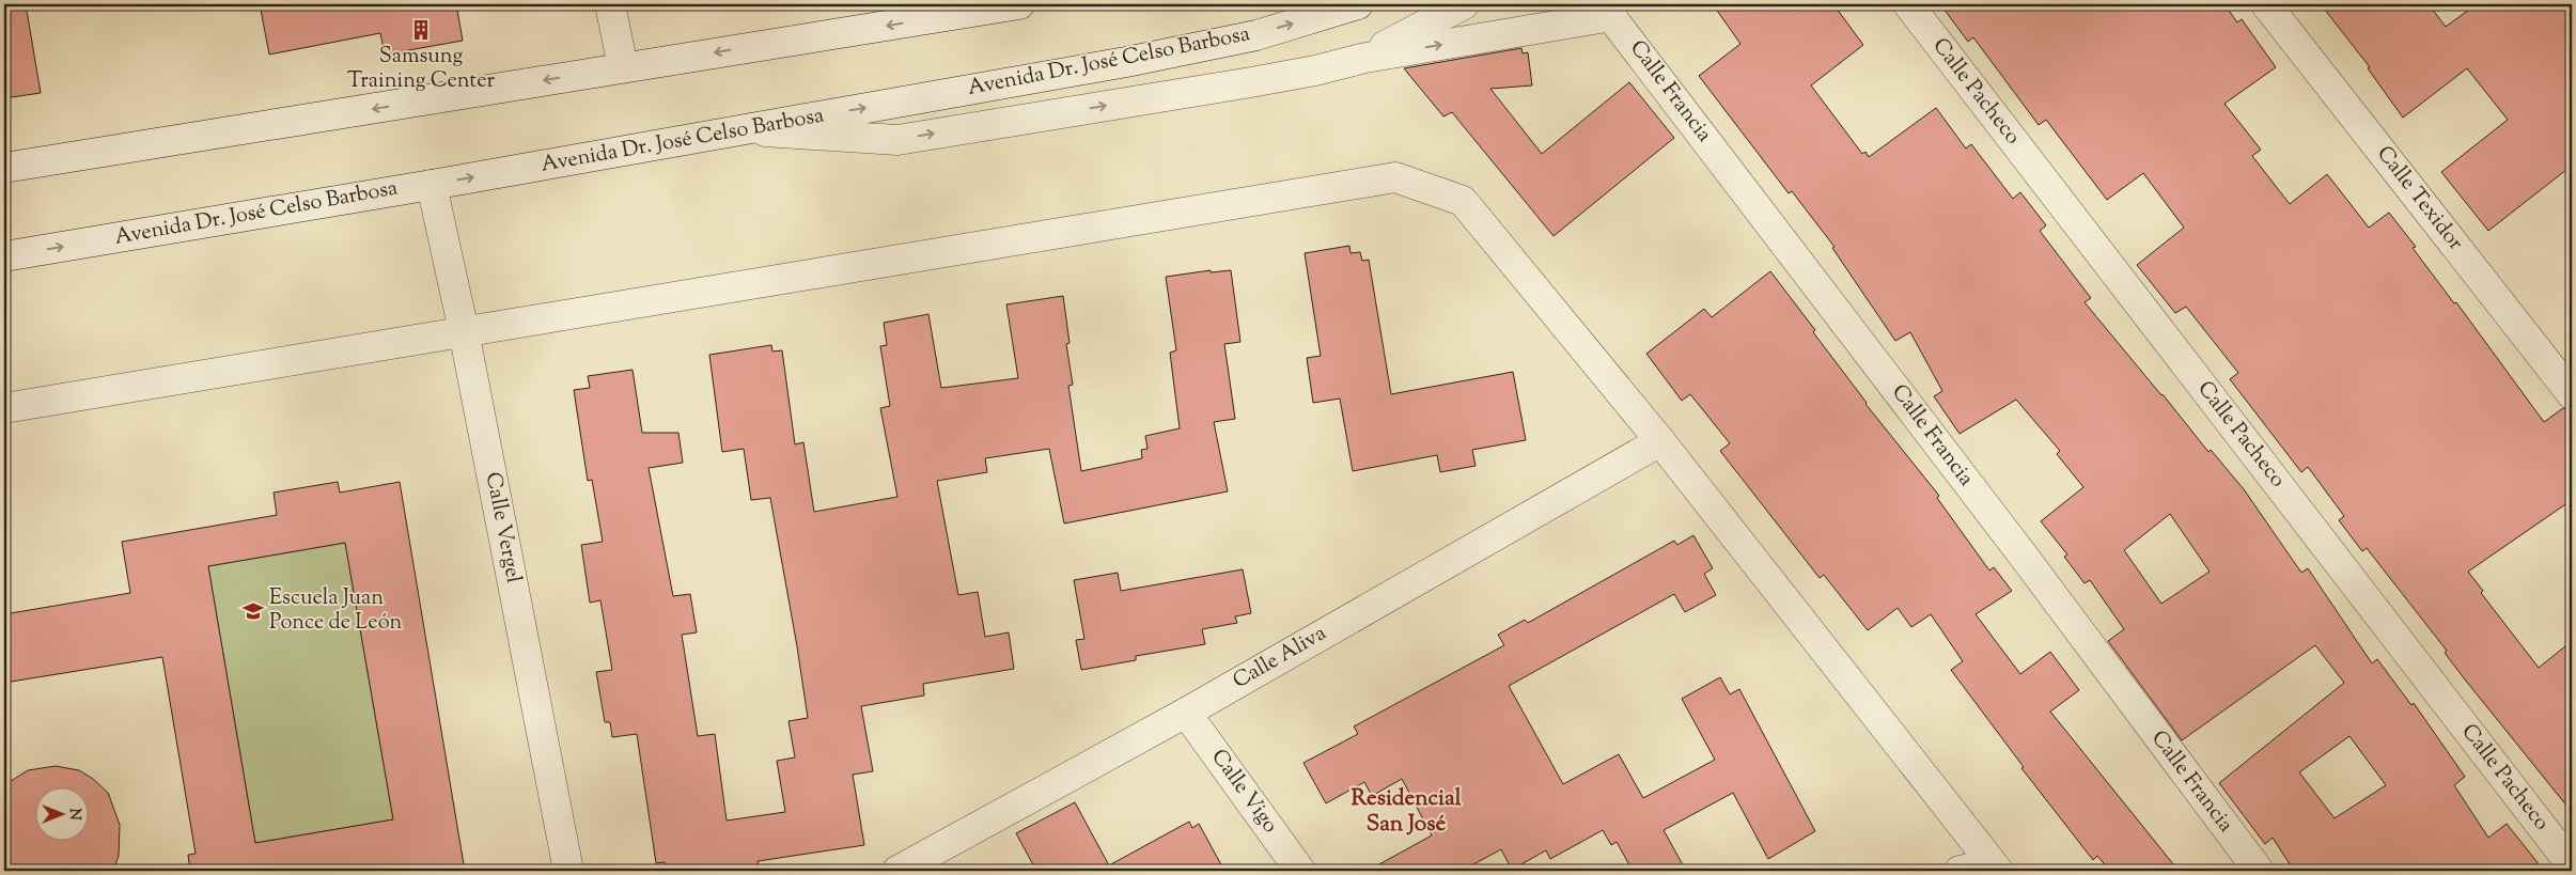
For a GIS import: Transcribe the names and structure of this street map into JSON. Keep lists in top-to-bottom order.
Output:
{
  "streets": {
    "street": [
      "Avenida Dr. José Celso Barbosa",
      "Calle Francia",
      "Calle Pacheco",
      "Calle Texidor",
      "Calle Vergel",
      "Calle Aliva",
      "Calle Vigo"
    ]
  },
  "crossings": [
    ["Avenida Dr. José Celso Barbosa", "Calle Vergel"],
    ["Calle Aliva", "Calle Vigo"]
  ],
  "districts": ["Residencial San José"],
  "places": {
    "building": ["Samsung Training Center"],
    "school or university": ["Escuela Juan Ponce de León"]
  },
  "north": "right"
}
